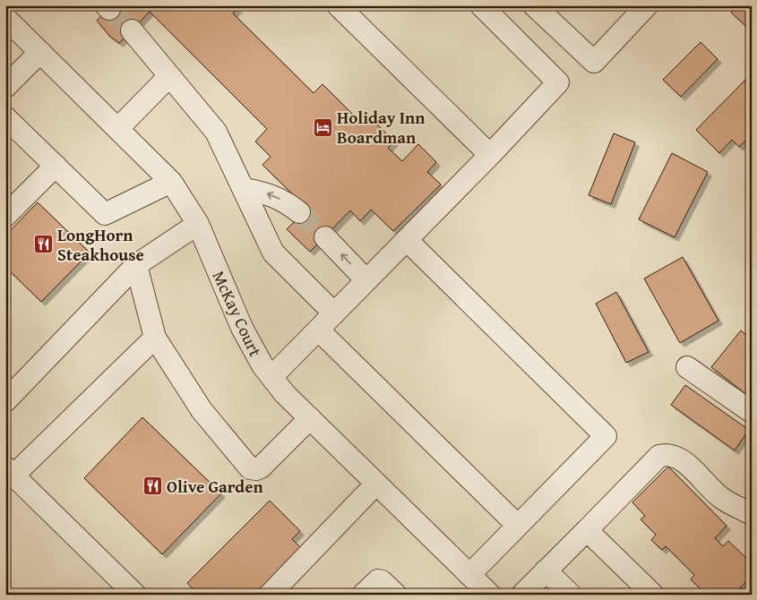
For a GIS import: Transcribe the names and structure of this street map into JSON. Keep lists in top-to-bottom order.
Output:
{
  "streets": {
    "street": ["McKay Court"]
  },
  "places": {
    "hotel": ["Holiday Inn Boardman"],
    "restaurant": ["LongHorn Steakhouse", "Olive Garden"]
  }
}
